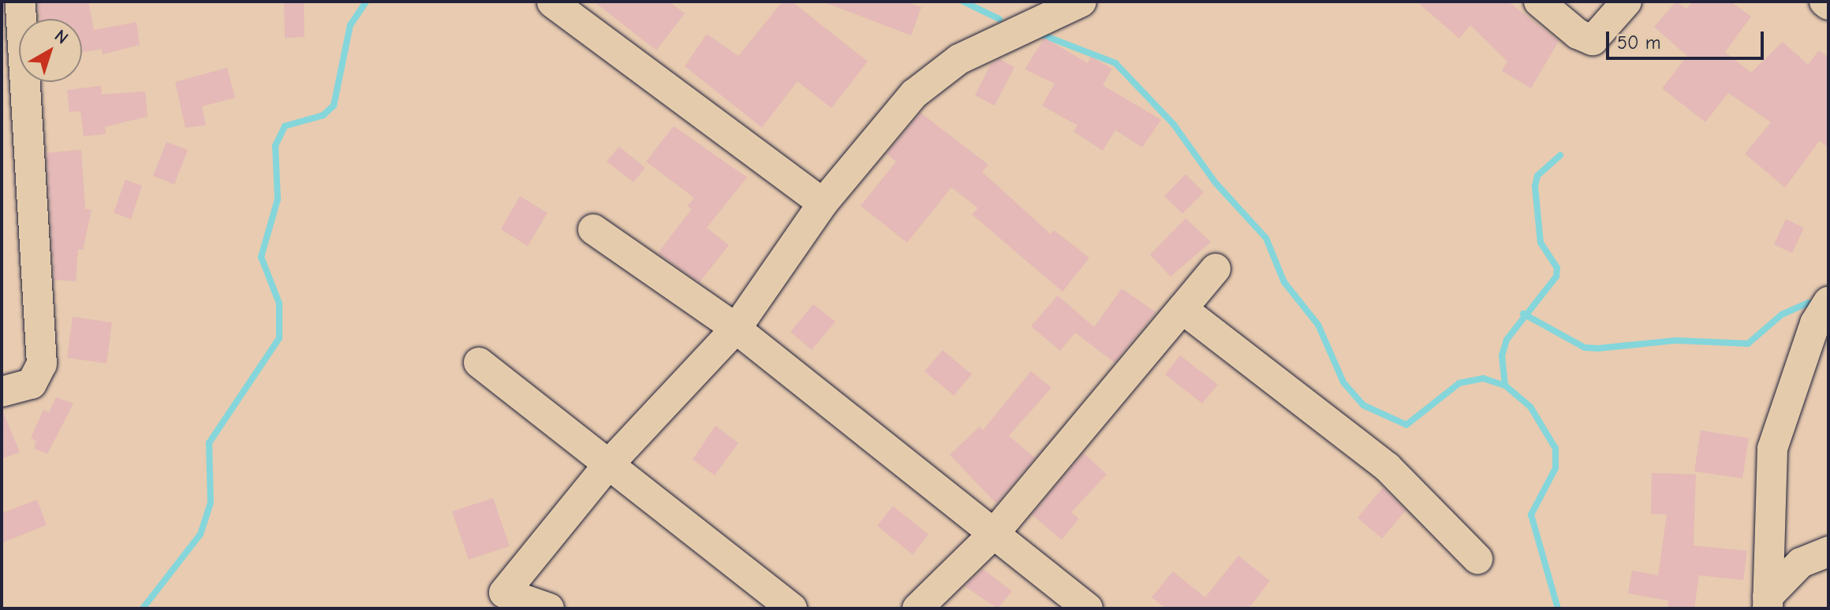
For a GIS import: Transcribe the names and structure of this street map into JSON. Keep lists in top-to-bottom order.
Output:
{
  "scale_bar": "50 m",
  "north": "top right"
}
